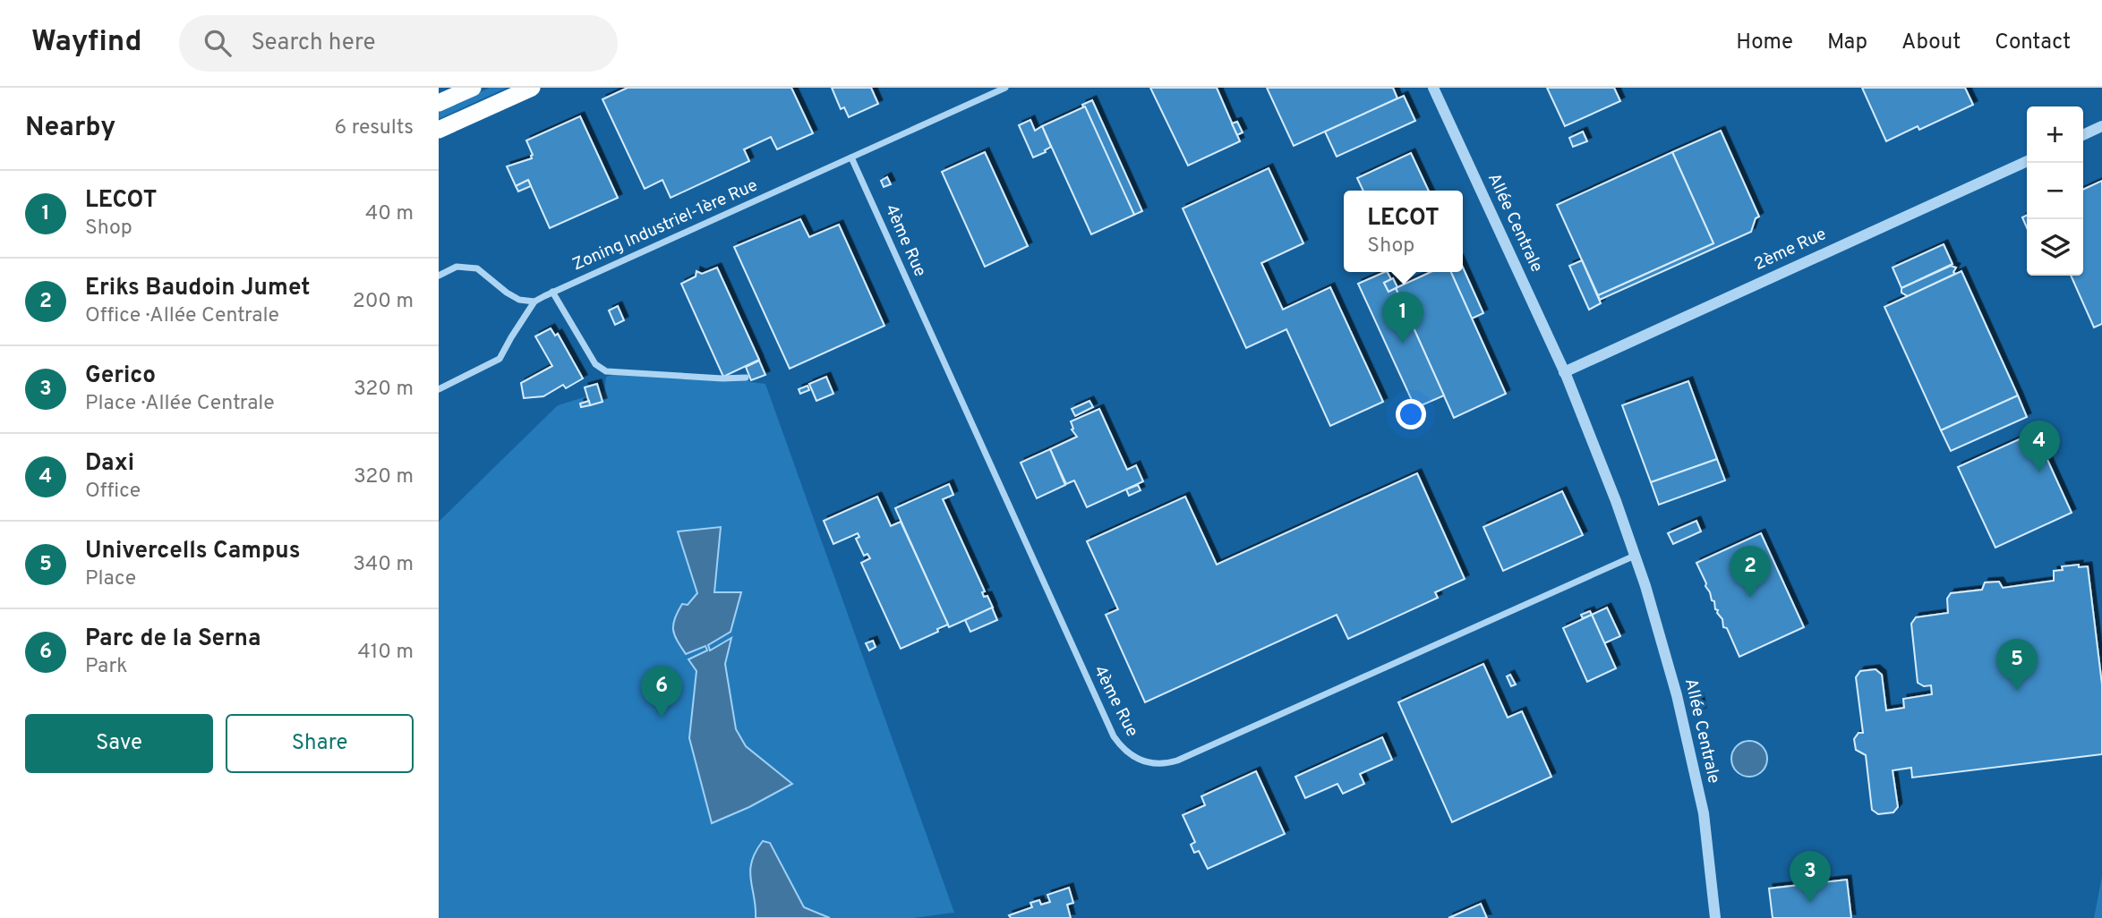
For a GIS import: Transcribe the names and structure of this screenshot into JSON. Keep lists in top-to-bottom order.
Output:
{
  "streets": {
    "street": [
      "Allée Centrale",
      "Zoning Industriel-1ère Rue",
      "4ème Rue",
      "2ème Rue"
    ]
  },
  "crossings": [
    ["Allée Centrale", "4ème Rue"],
    ["Allée Centrale", "2ème Rue"],
    ["Zoning Industriel-1ère Rue", "4ème Rue"]
  ],
  "page": {
    "header": "Wayfind",
    "search": "Search here",
    "nav": [
      "Home",
      "Map",
      "About",
      "Contact"
    ],
    "heading": ["Nearby", "6 results"],
    "map_buttons": ["+", "−"],
    "list": [
      {
        "mark": "1",
        "name": "LECOT",
        "note": "Shop",
        "value": "40 m"
      },
      {
        "mark": "2",
        "name": "Eriks Baudoin Jumet",
        "note": "Office · Allée Centrale",
        "value": "200 m"
      },
      {
        "mark": "3",
        "name": "Gerico",
        "note": "Place · Allée Centrale",
        "value": "320 m"
      },
      {
        "mark": "4",
        "name": "Daxi",
        "note": "Office",
        "value": "320 m"
      },
      {
        "mark": "5",
        "name": "Univercells Campus",
        "note": "Place",
        "value": "340 m"
      },
      {
        "mark": "6",
        "name": "Parc de la Serna",
        "note": "Park",
        "value": "410 m"
      }
    ],
    "popup": ["LECOT", "Shop"],
    "pins": [
      "1",
      "4",
      "2",
      "5",
      "6",
      "3"
    ],
    "buttons": ["Save", "Share"]
  }
}
